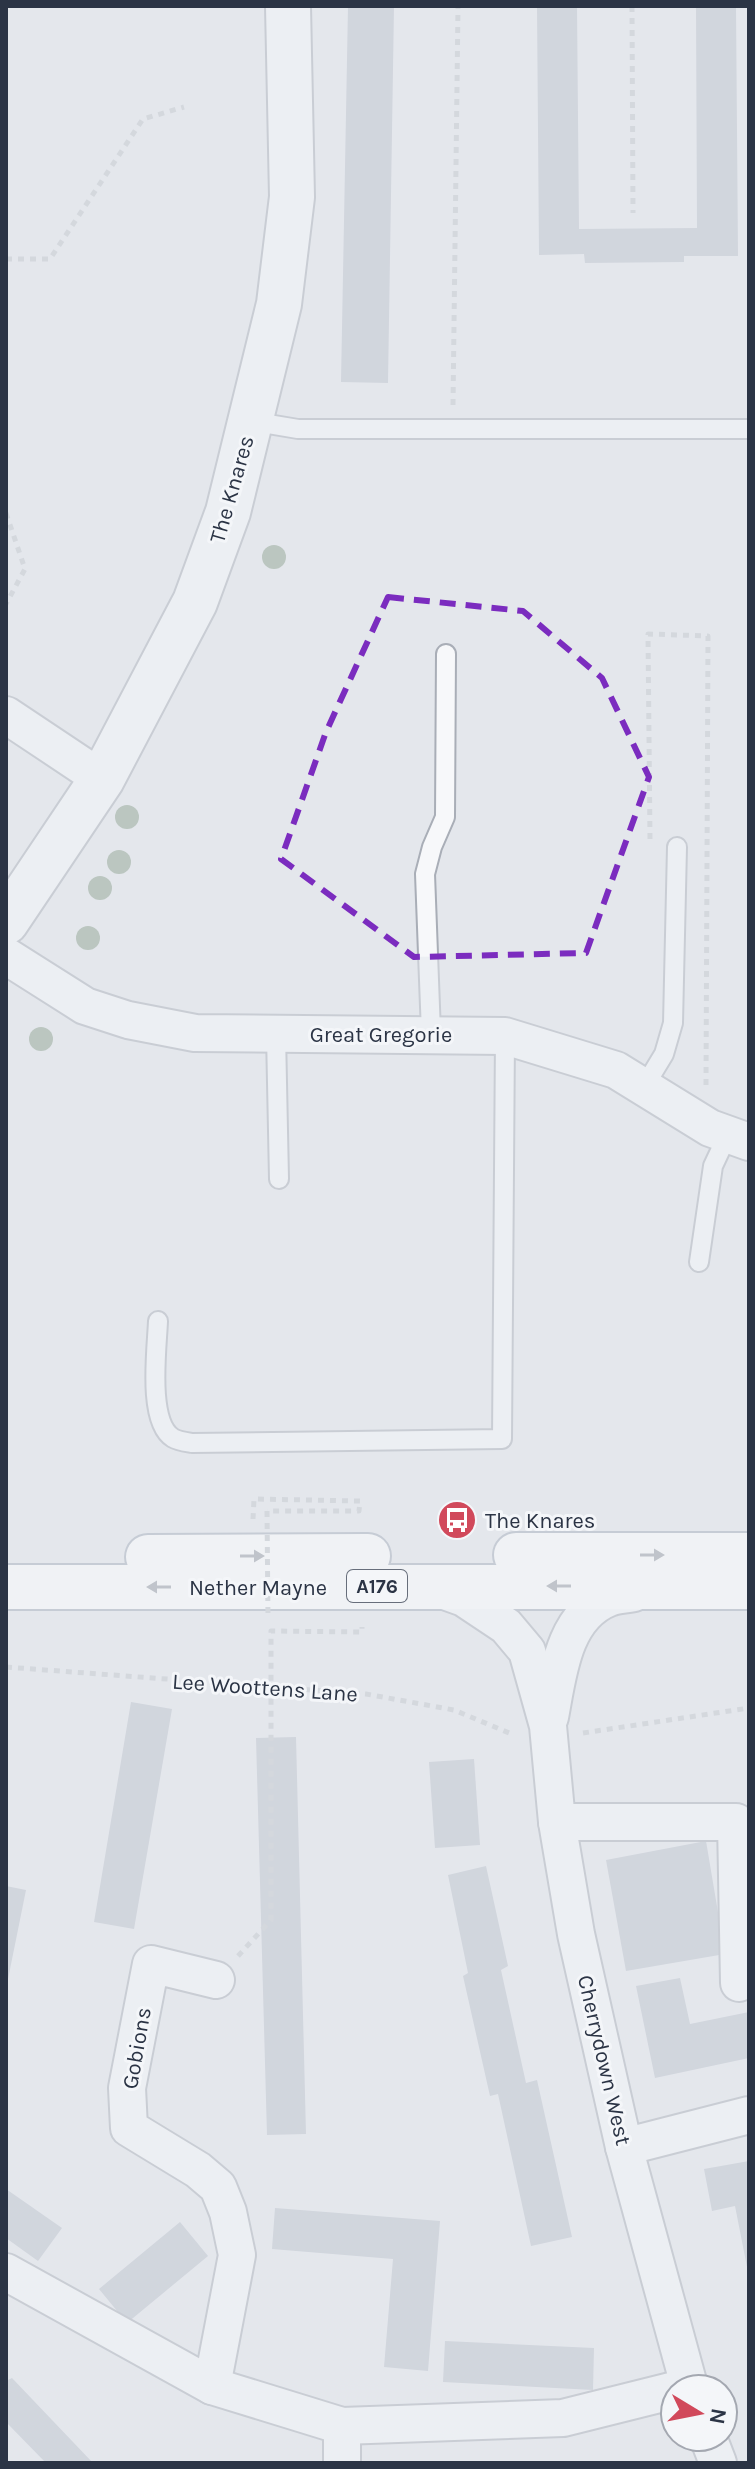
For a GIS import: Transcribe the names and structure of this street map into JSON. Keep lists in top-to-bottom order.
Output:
{
  "streets": {
    "main road": ["A176", "Nether Mayne"],
    "street": [
      "The Knares",
      "Great Gregorie",
      "Gobions",
      "Cherrydown West"
    ],
    "path": ["Lee Woottens Lane"]
  },
  "crossings": [
    ["Nether Mayne", "Cherrydown West"],
    ["Lee Woottens Lane", "Cherrydown West"]
  ],
  "places": {
    "bus stop": ["The Knares"]
  },
  "north": "right"
}
